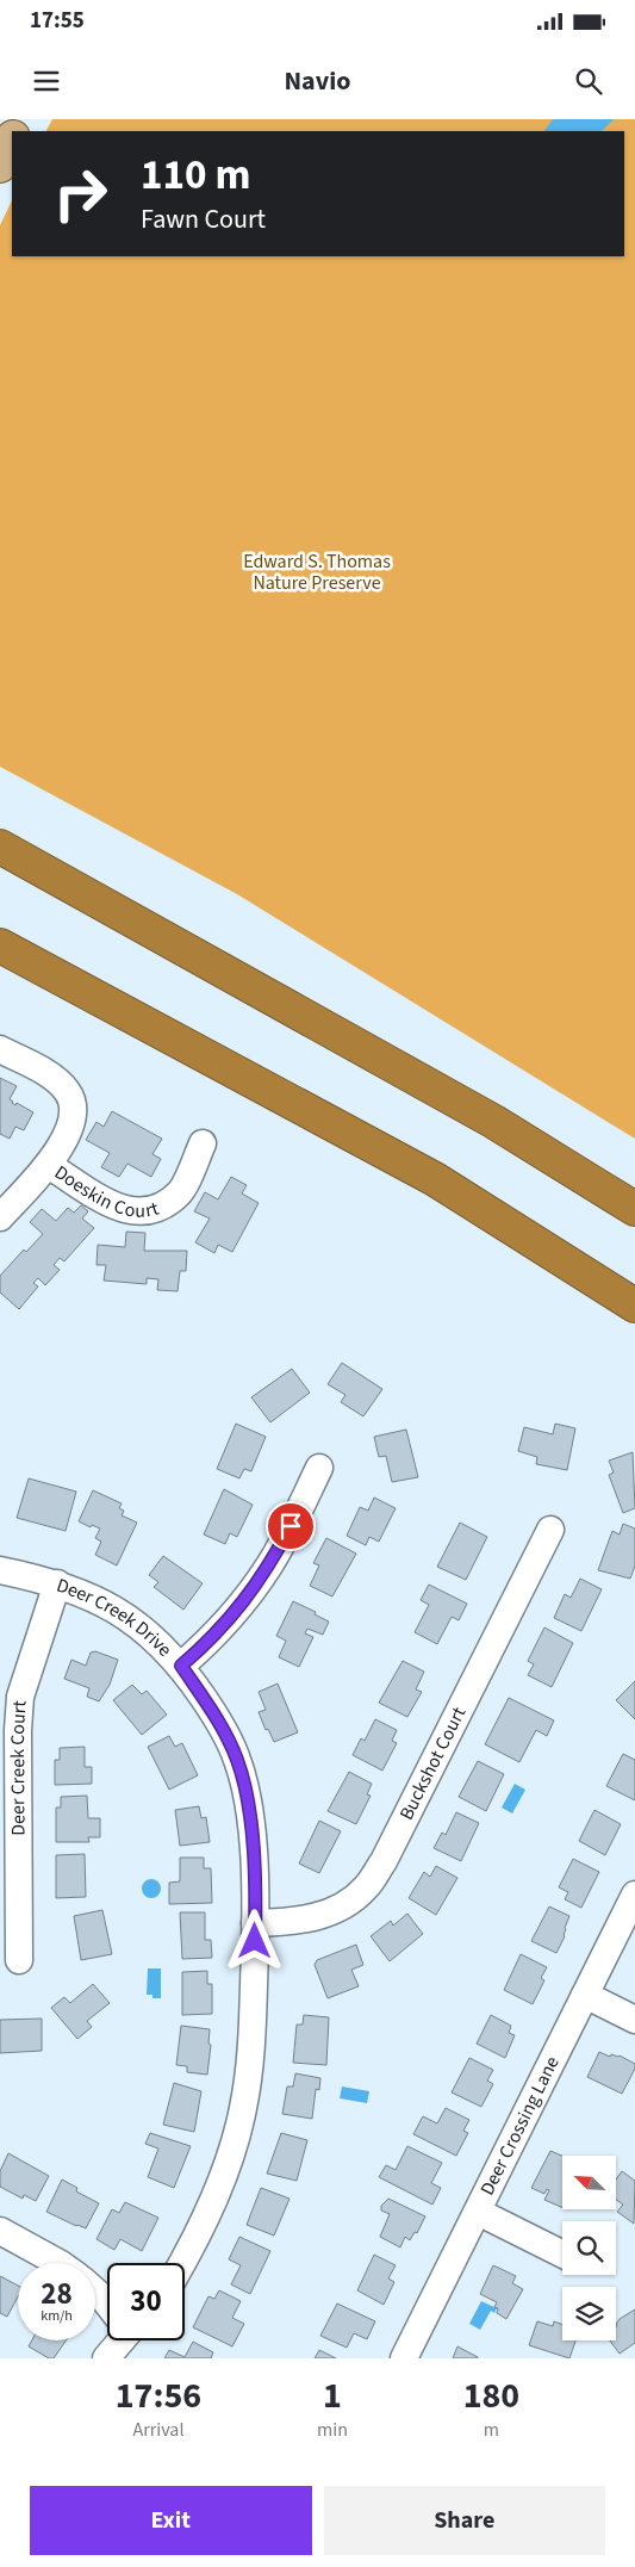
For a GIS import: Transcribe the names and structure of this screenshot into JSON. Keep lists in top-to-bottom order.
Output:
{
  "streets": {
    "street": [
      "Doeskin Court",
      "Deer Creek Drive",
      "Buckshot Court",
      "Deer Creek Court",
      "Deer Crossing Lane"
    ]
  },
  "crossings": [
    ["Deer Creek Drive", "Buckshot Court"],
    ["Deer Creek Drive", "Deer Creek Court"]
  ],
  "parks": ["Edward S. Thomas Nature Preserve"],
  "north": "top left",
  "page": {
    "status": "17:55",
    "header": "Navio",
    "turn": ["110 m", "Fawn Court"],
    "speed": "28 km/h",
    "limit": "30",
    "eta": [
      "17:56",
      "Arrival",
      "1",
      "min",
      "180",
      "m"
    ],
    "buttons": ["Exit", "Share"]
  }
}
